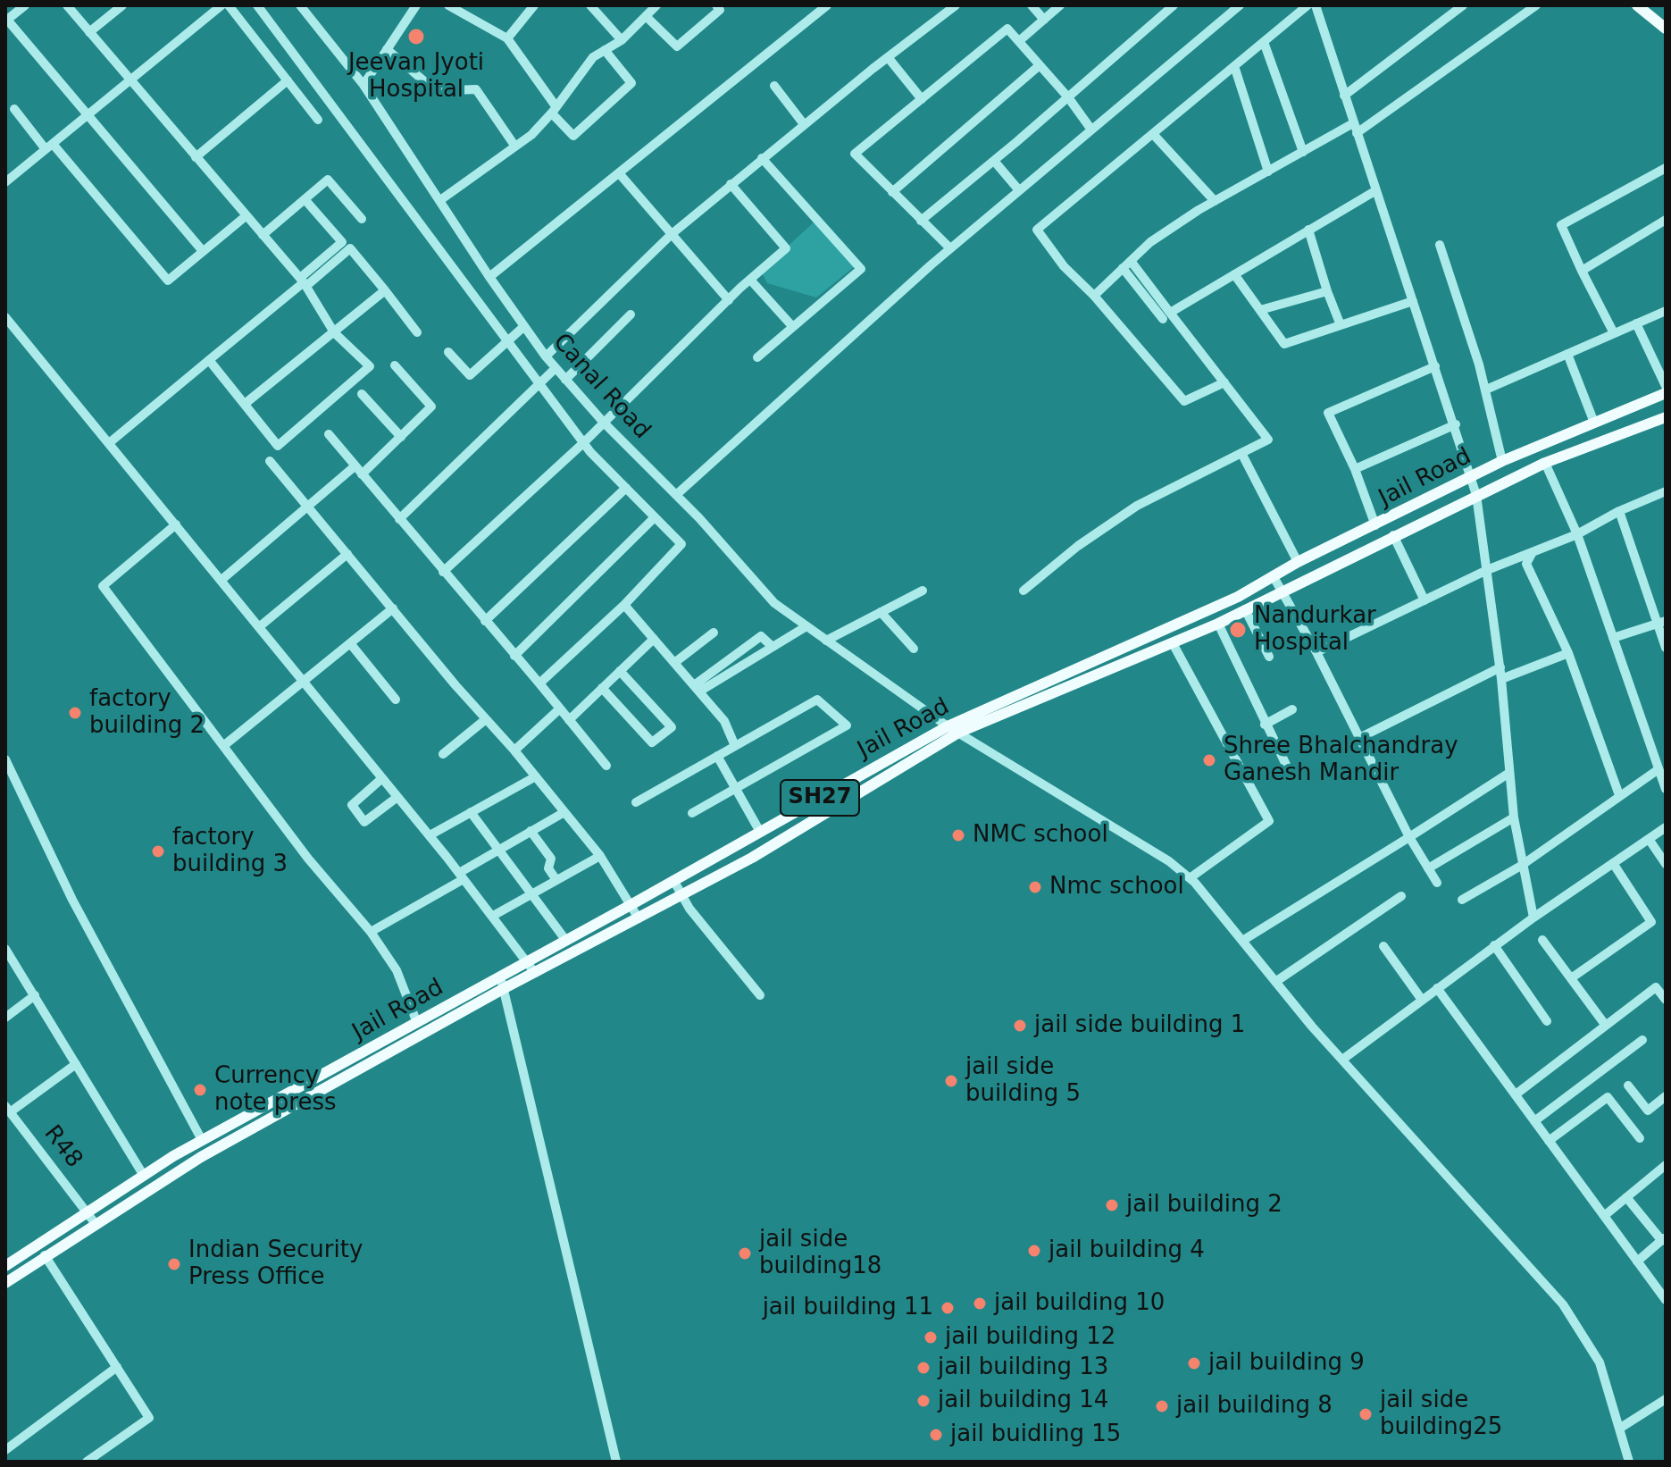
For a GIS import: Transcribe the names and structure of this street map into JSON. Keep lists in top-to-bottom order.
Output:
{
  "streets": {
    "main road": ["Jail Road", "SH27"],
    "street": ["Canal Road", "R48"]
  },
  "crossings": [
    ["Canal Road", "Jail Road"],
    ["Jail Road", "R48"]
  ],
  "places": [
    "Jeevan Jyoti Hospital",
    "Nandurkar Hospital",
    "factory building 2",
    "Shree Bhalchandray Ganesh Mandir",
    "NMC school",
    "factory building 3",
    "Nmc school",
    "jail side building 1",
    "jail side building 5",
    "Currency note press",
    "jail building 2",
    "jail building 4",
    "jail side building18",
    "Indian Security Press Office",
    "jail building 10",
    "jail building 11",
    "jail building 12",
    "jail building 9",
    "jail building 13",
    "jail building 14",
    "jail building 8",
    "jail side building25",
    "jail buidling 15"
  ]
}
